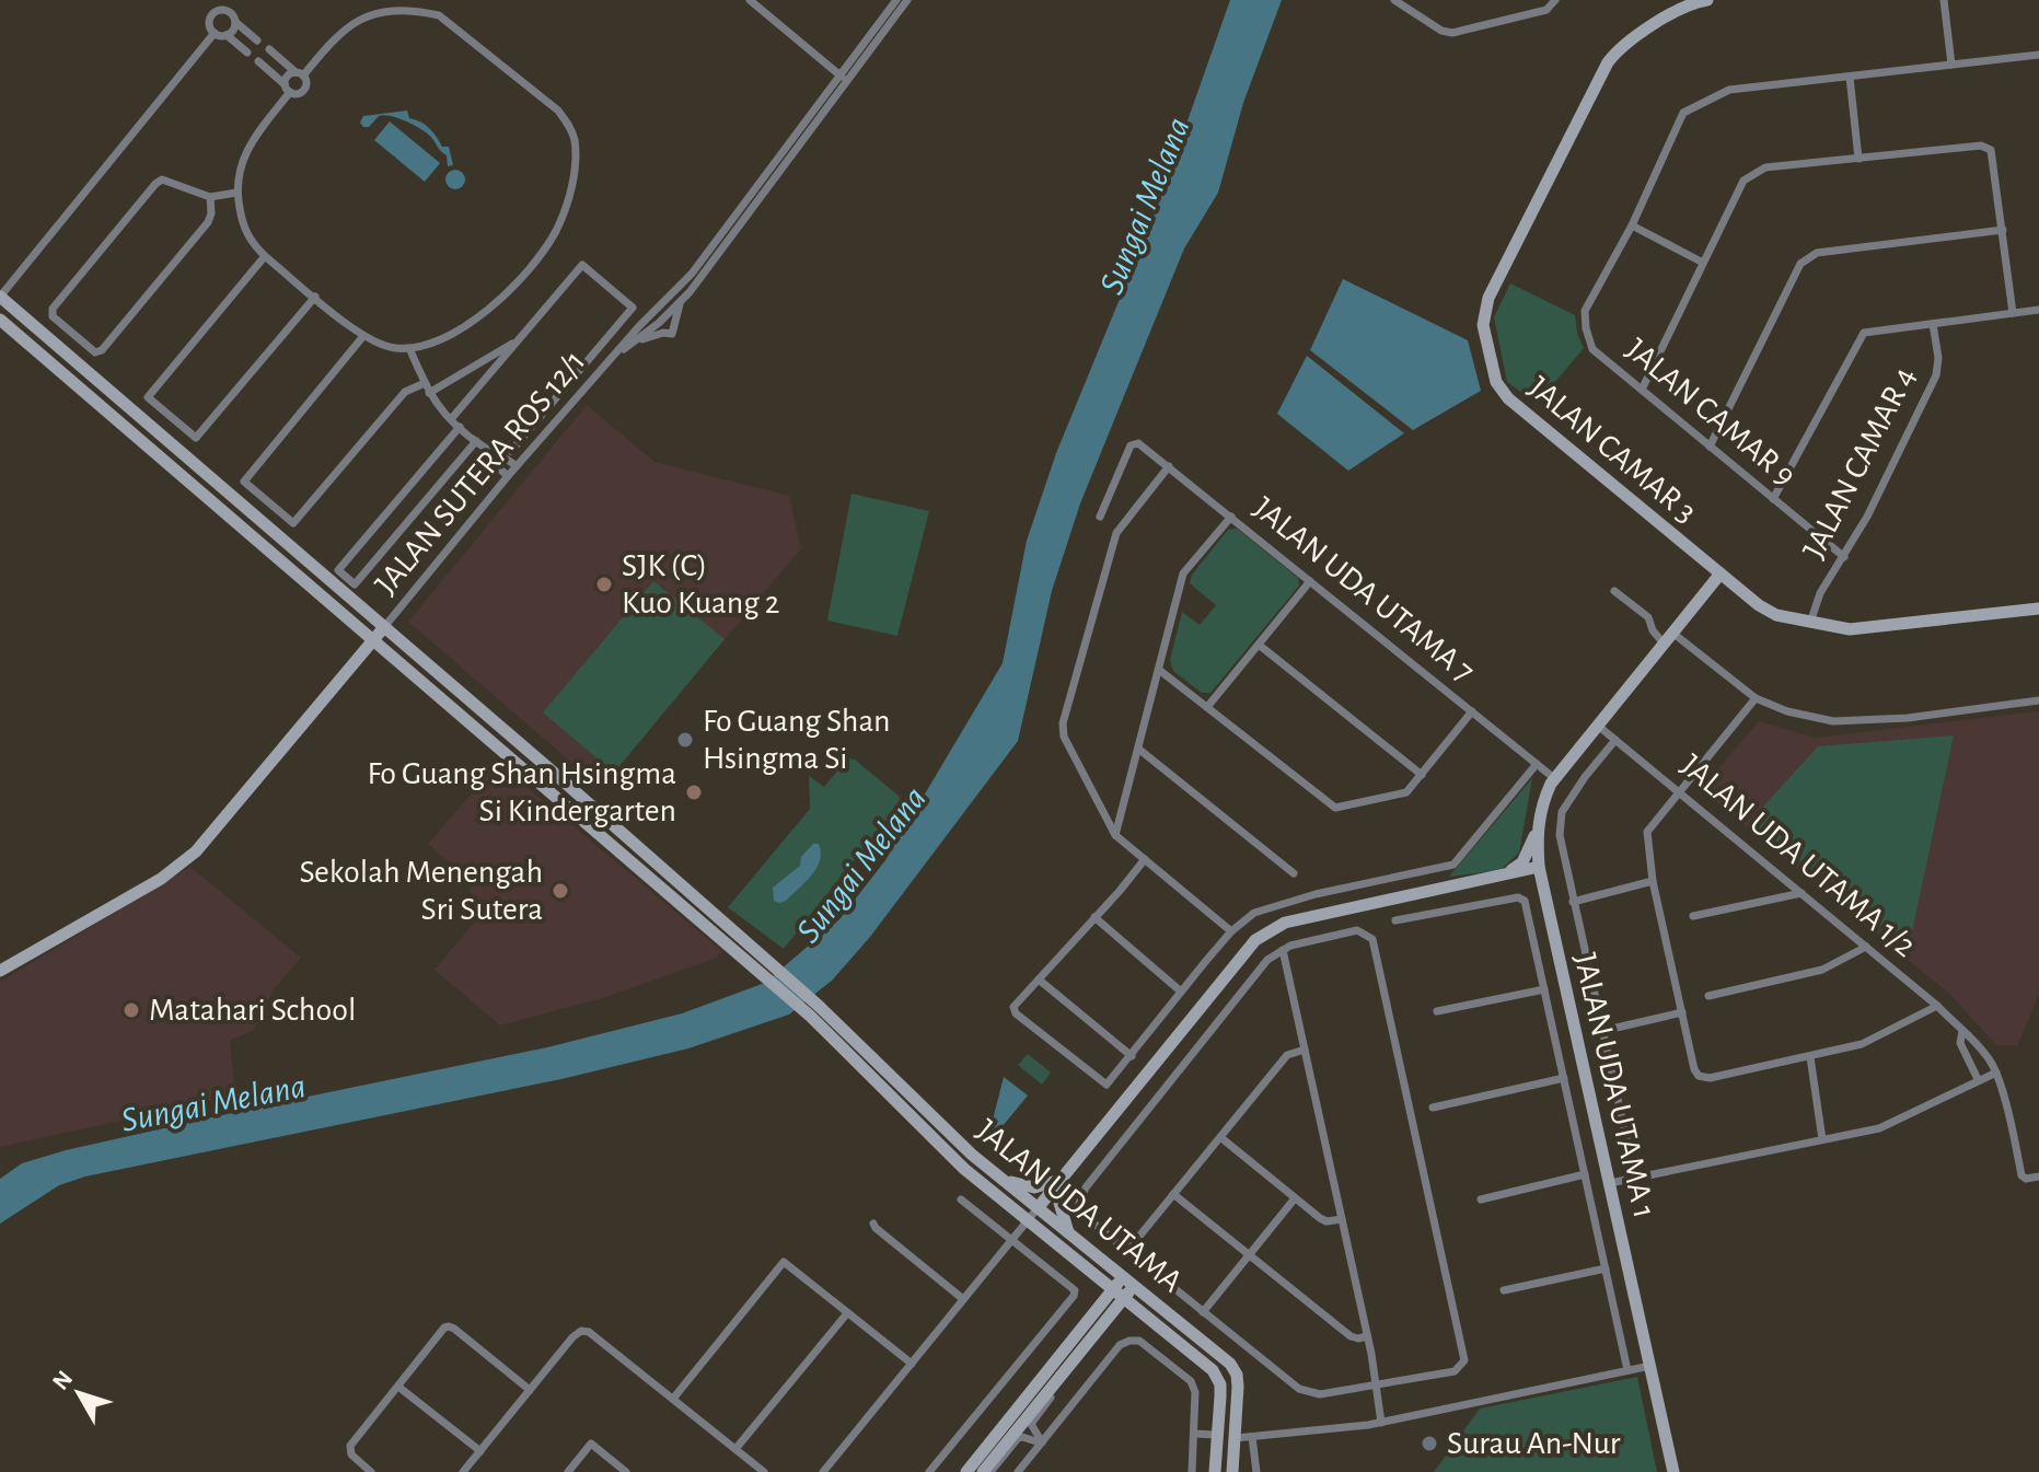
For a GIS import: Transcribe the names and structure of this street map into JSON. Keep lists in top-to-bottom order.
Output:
{
  "streets": {
    "main road": ["JALAN CAMAR 3", "JALAN UDA UTAMA 1", "JALAN UDA UTAMA"],
    "street": [
      "JALAN CAMAR 9",
      "JALAN CAMAR 4",
      "JALAN SUTERA ROS 12/1",
      "JALAN UDA UTAMA 7",
      "JALAN UDA UTAMA 1/2"
    ]
  },
  "crossings": [
    ["JALAN CAMAR 9", "JALAN CAMAR 4"],
    ["JALAN CAMAR 3", "JALAN CAMAR 4"],
    ["JALAN CAMAR 3", "JALAN UDA UTAMA 1"],
    ["JALAN UDA UTAMA 7", "JALAN UDA UTAMA 1"],
    ["JALAN UDA UTAMA 1/2", "JALAN UDA UTAMA 1"]
  ],
  "water": ["Sungai Melana"],
  "places": [
    "SJK (C) Kuo Kuang 2",
    "Fo Guang Shan Hsingma Si",
    "Fo Guang Shan Hsingma Si Kindergarten",
    "Sekolah Menengah Sri Sutera",
    "Matahari School",
    "Surau An-Nur"
  ],
  "north": "top left"
}
